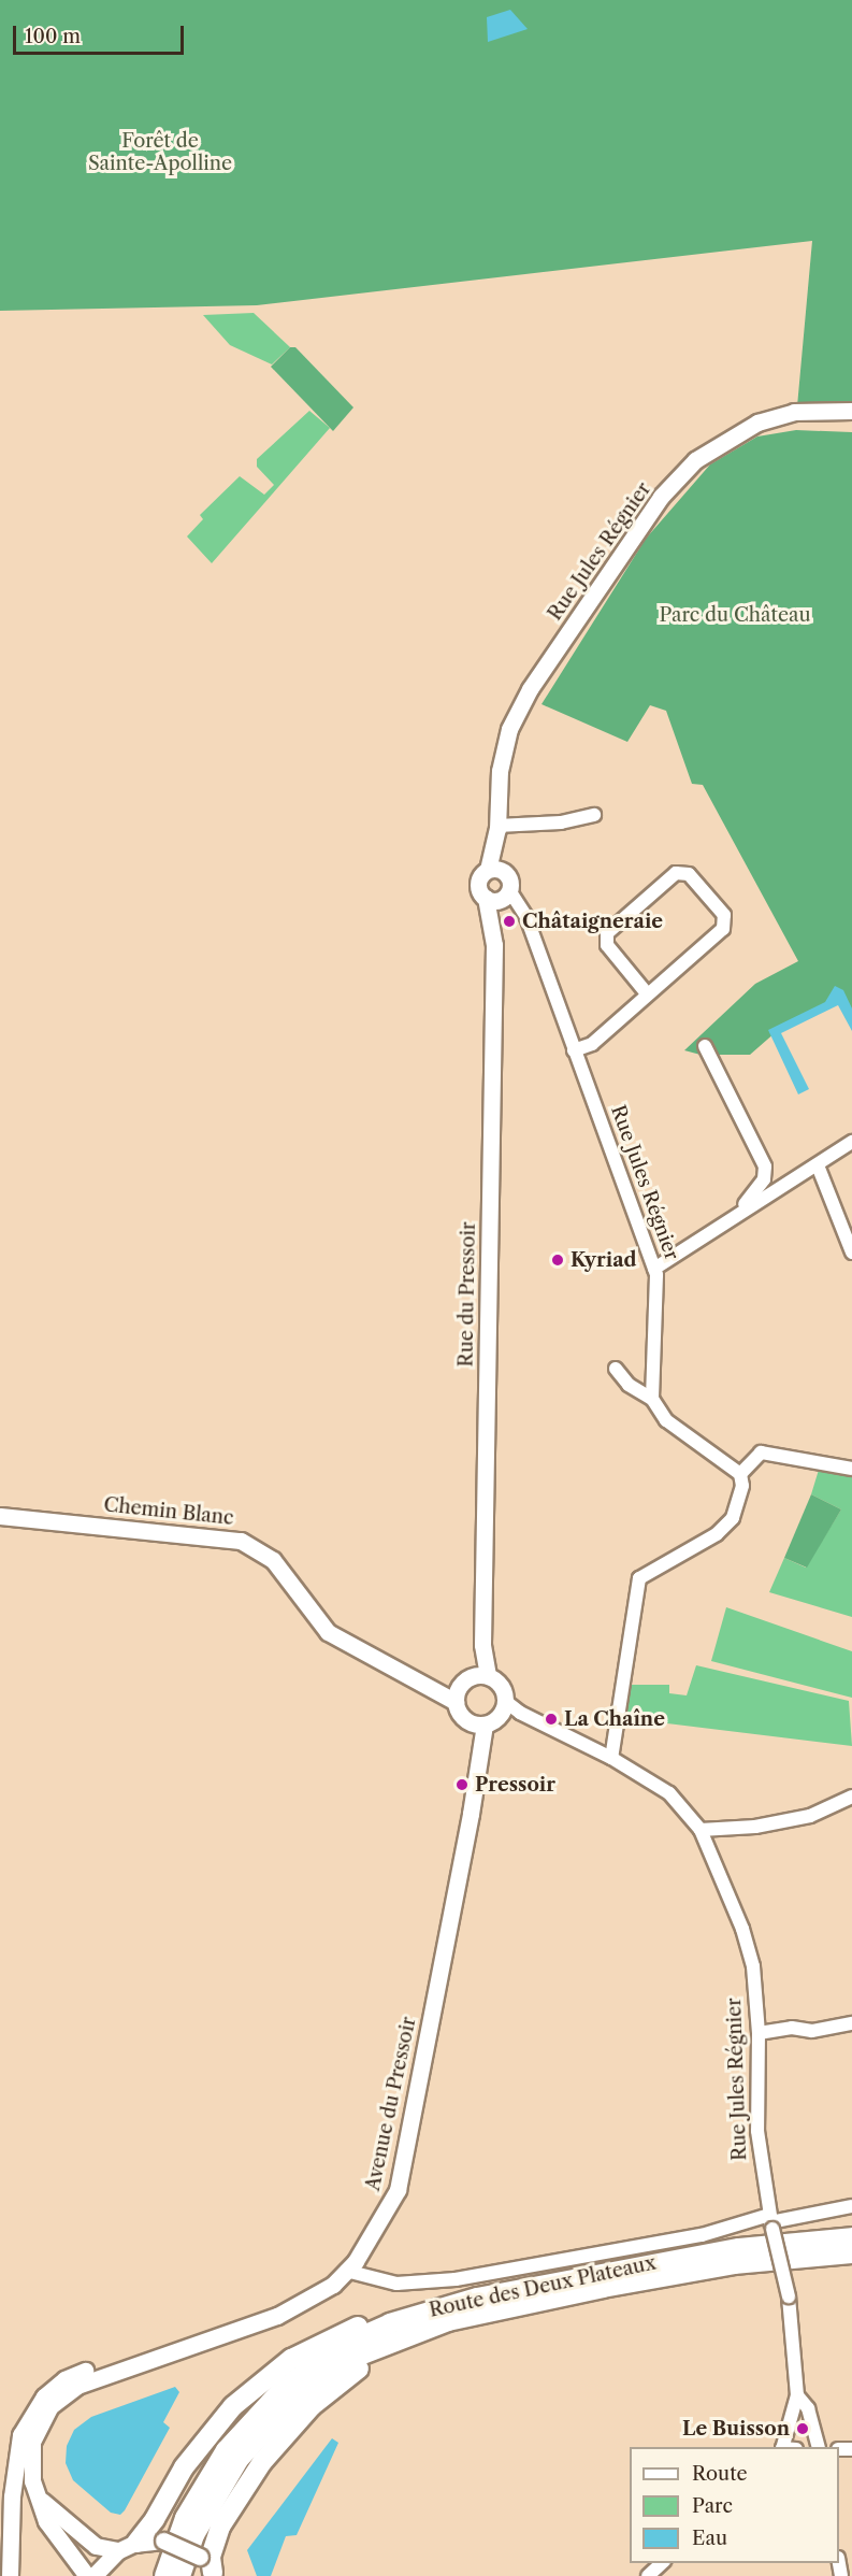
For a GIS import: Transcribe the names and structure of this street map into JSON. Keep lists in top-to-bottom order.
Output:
{
  "streets": {
    "main road": ["Route des Deux Plateaux"],
    "street": [
      "Rue Jules Régnier",
      "Rue du Pressoir",
      "Chemin Blanc",
      "Avenue du Pressoir"
    ]
  },
  "crossings": [
    ["Rue Jules Régnier", "Rue du Pressoir"],
    ["Rue du Pressoir", "Chemin Blanc"],
    ["Rue du Pressoir", "Avenue du Pressoir"],
    ["Chemin Blanc", "Avenue du Pressoir"]
  ],
  "parks": ["Forêt de Sainte-Apolline", "Parc du Château"],
  "places": [
    "Châtaigneraie",
    "Kyriad",
    "La Chaîne",
    "Pressoir",
    "Le Buisson"
  ],
  "legend": ["Route", "Parc", "Eau"],
  "scale_bar": "100 m"
}
